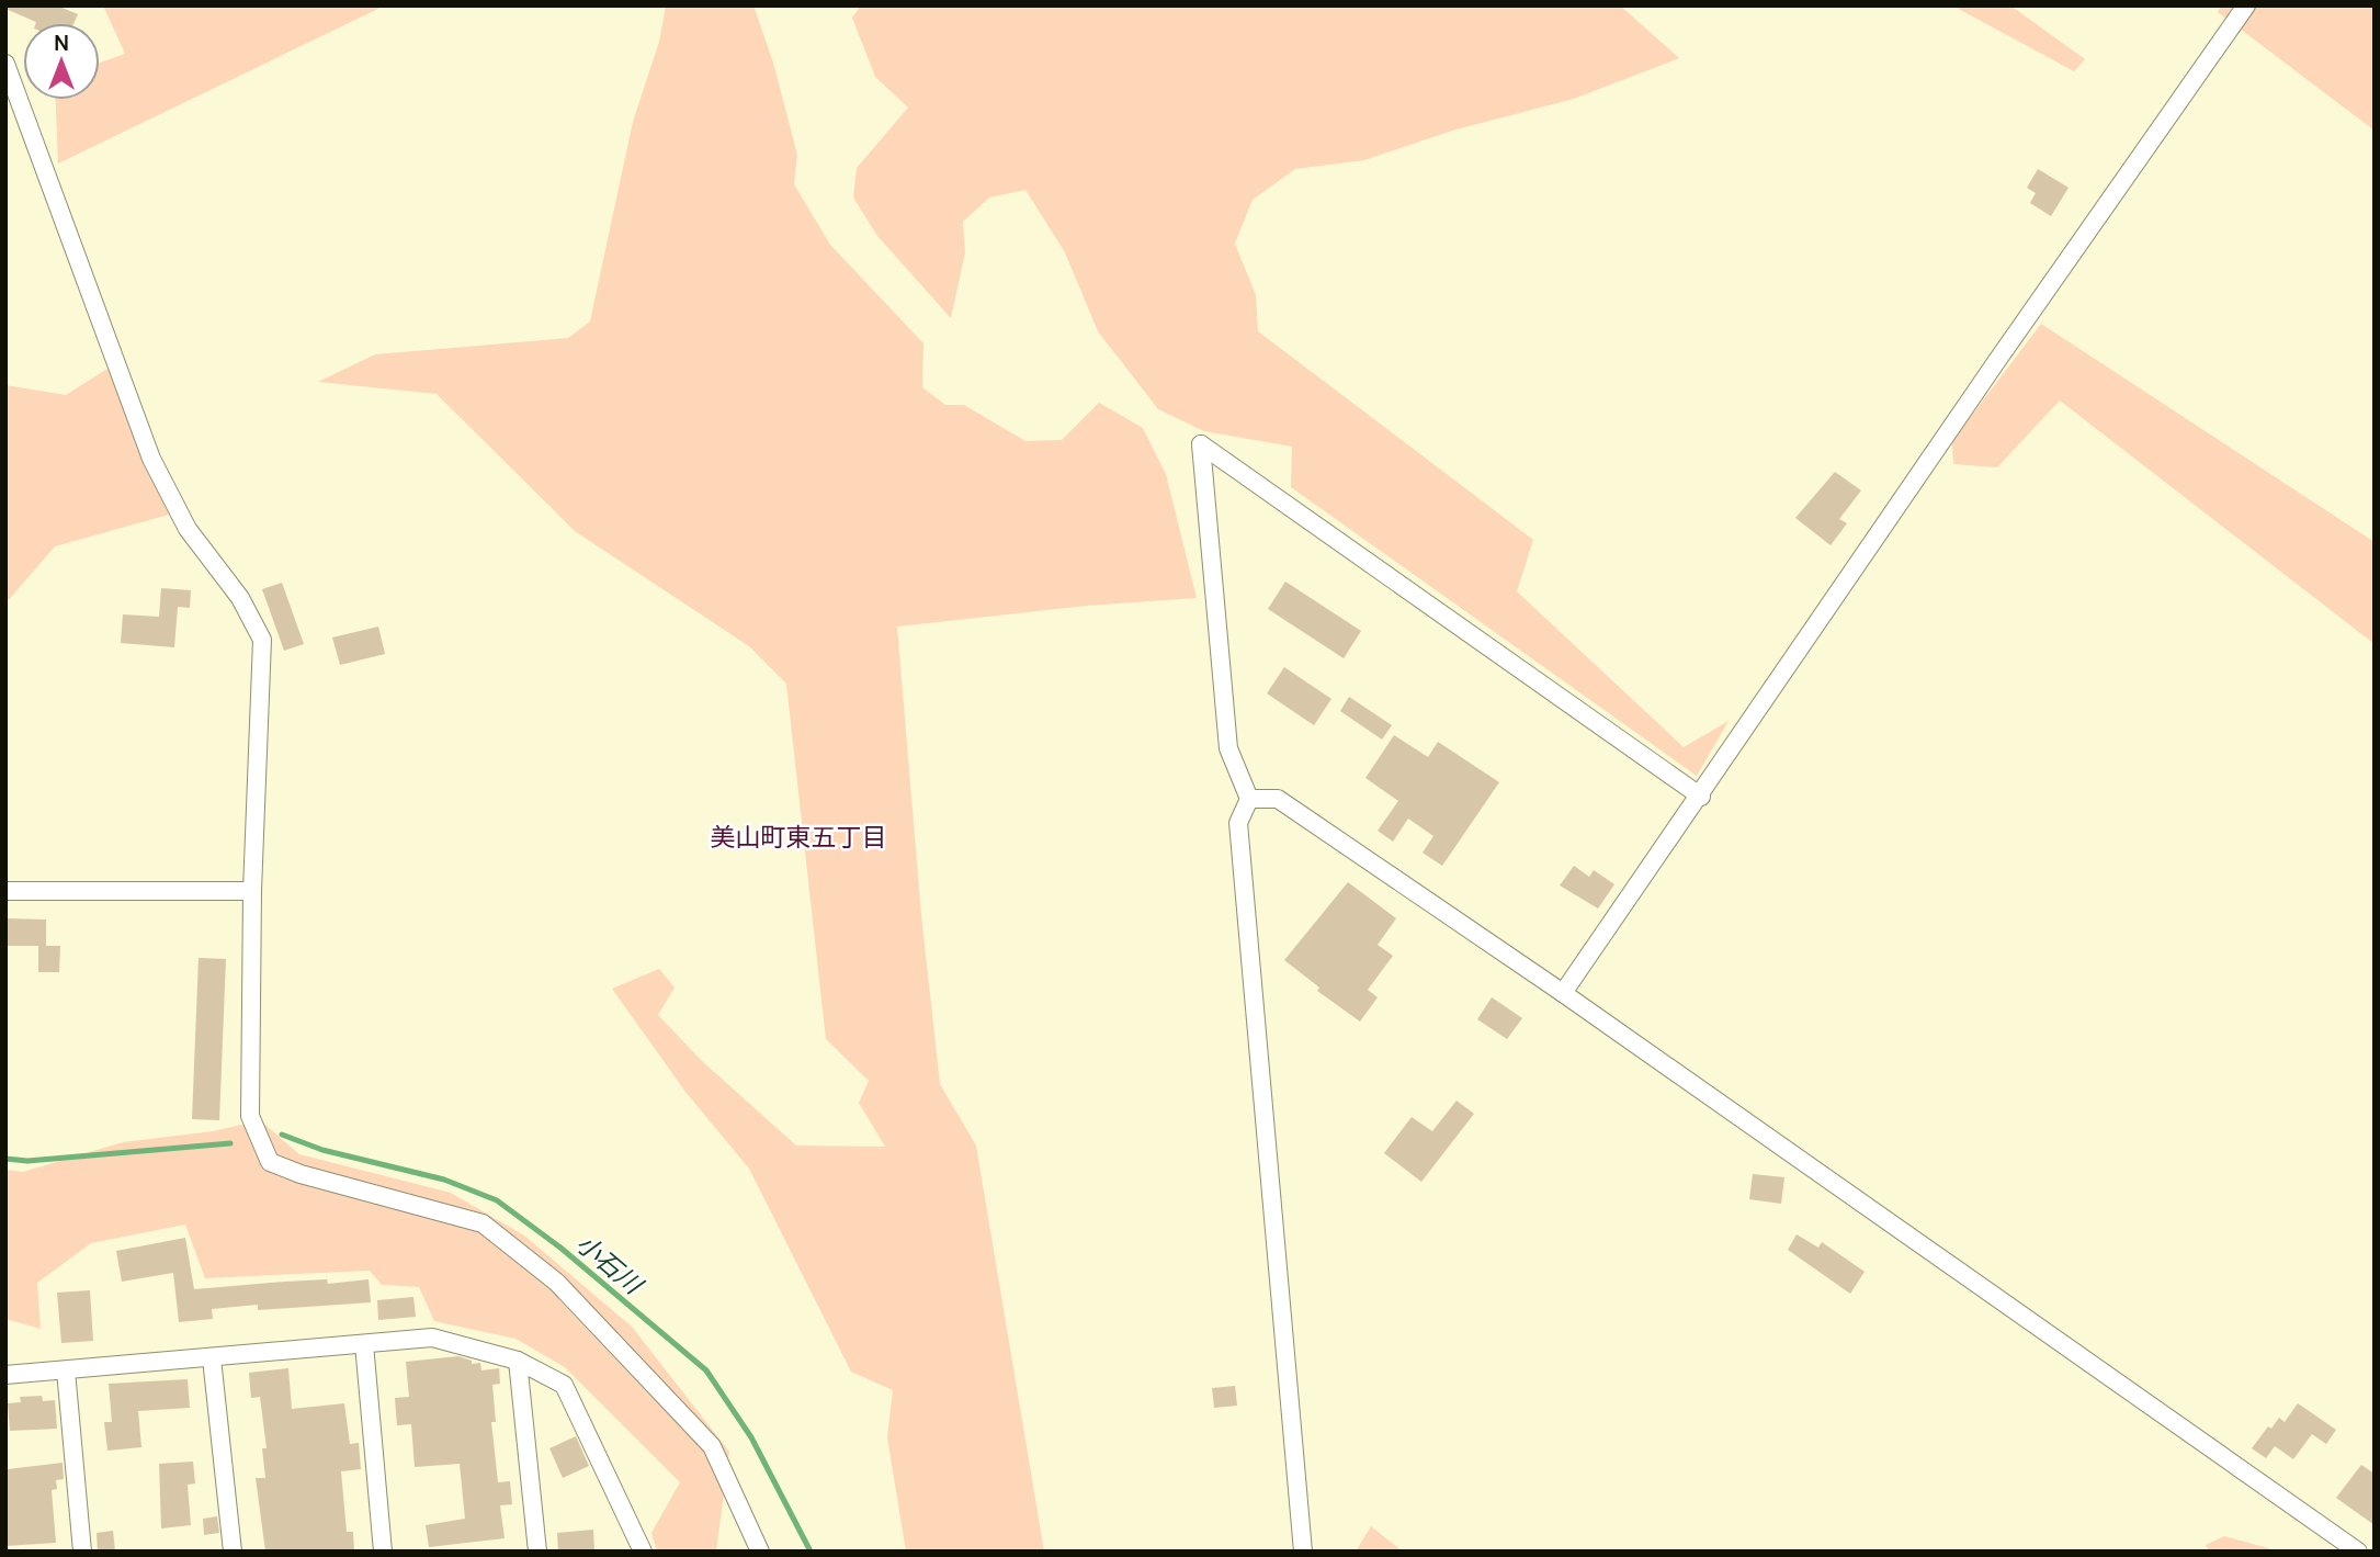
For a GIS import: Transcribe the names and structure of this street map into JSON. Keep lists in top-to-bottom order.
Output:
{
  "districts": ["美山町東五丁目"],
  "water": ["小石川"],
  "north": "top"
}
